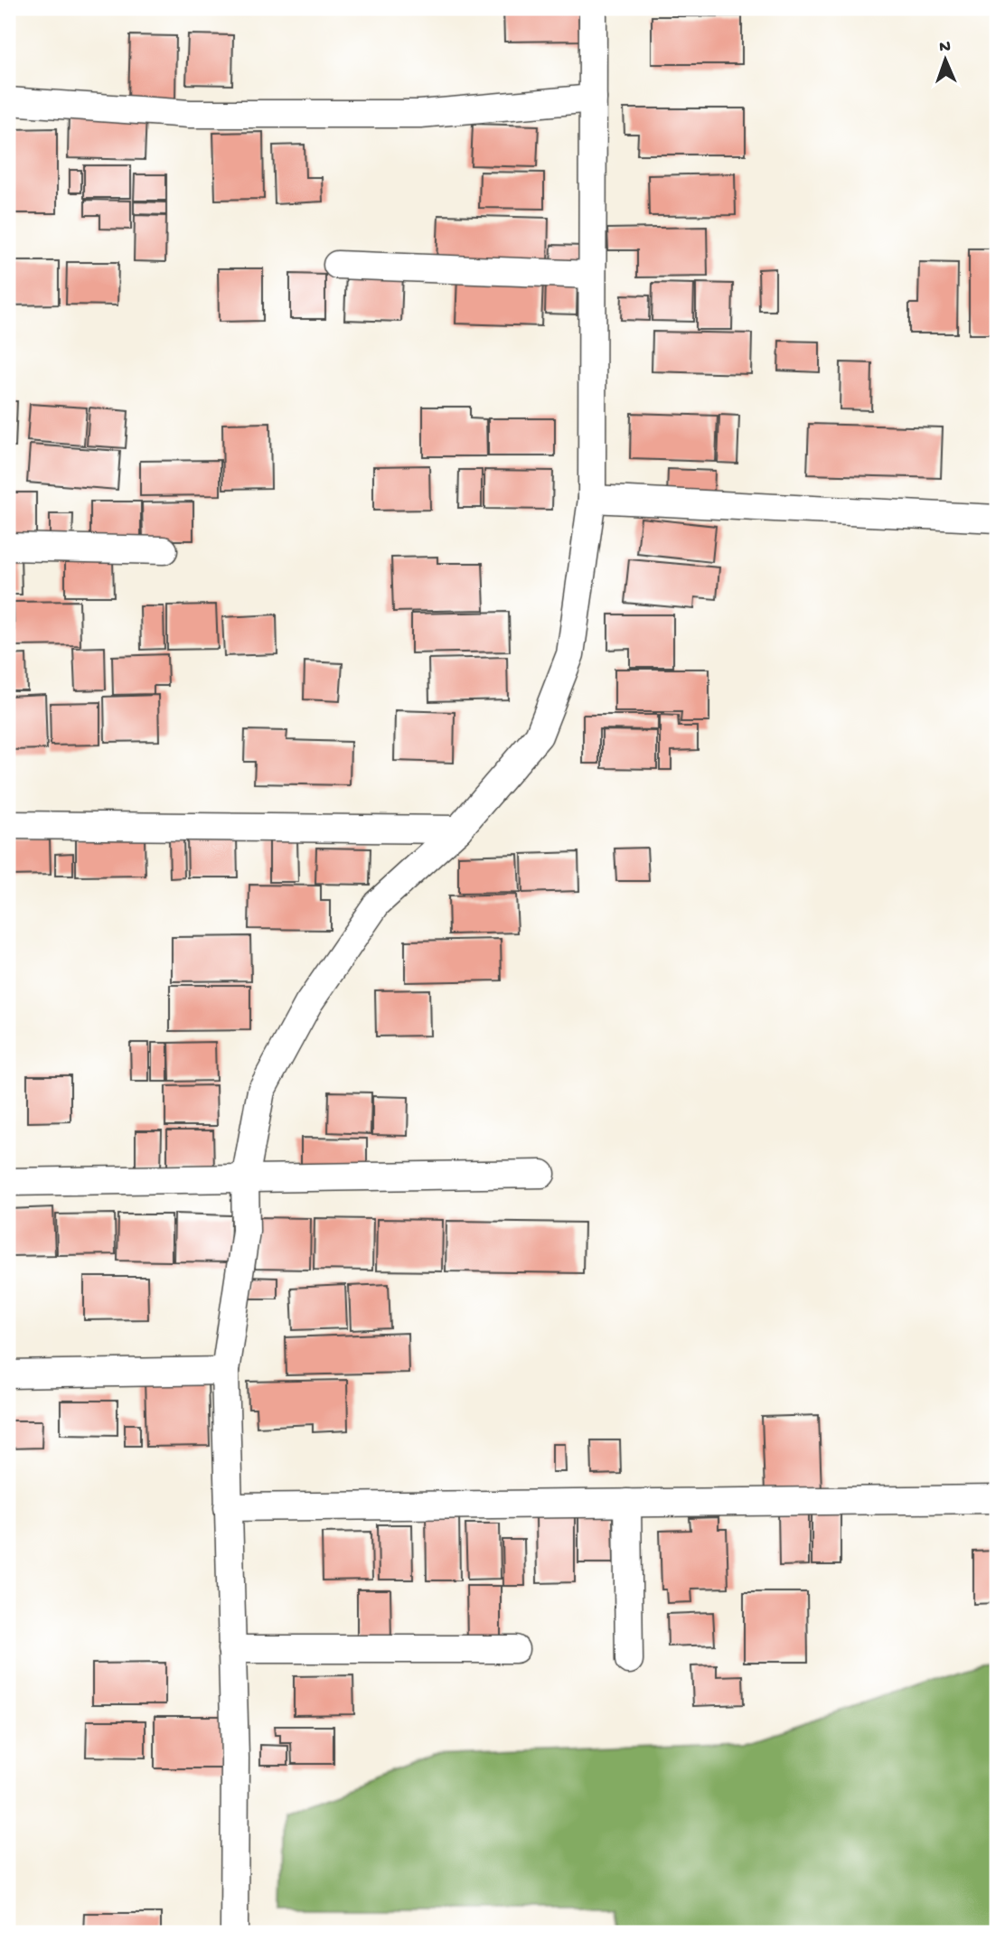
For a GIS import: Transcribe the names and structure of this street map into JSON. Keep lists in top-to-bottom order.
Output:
{
  "north": "top"
}
